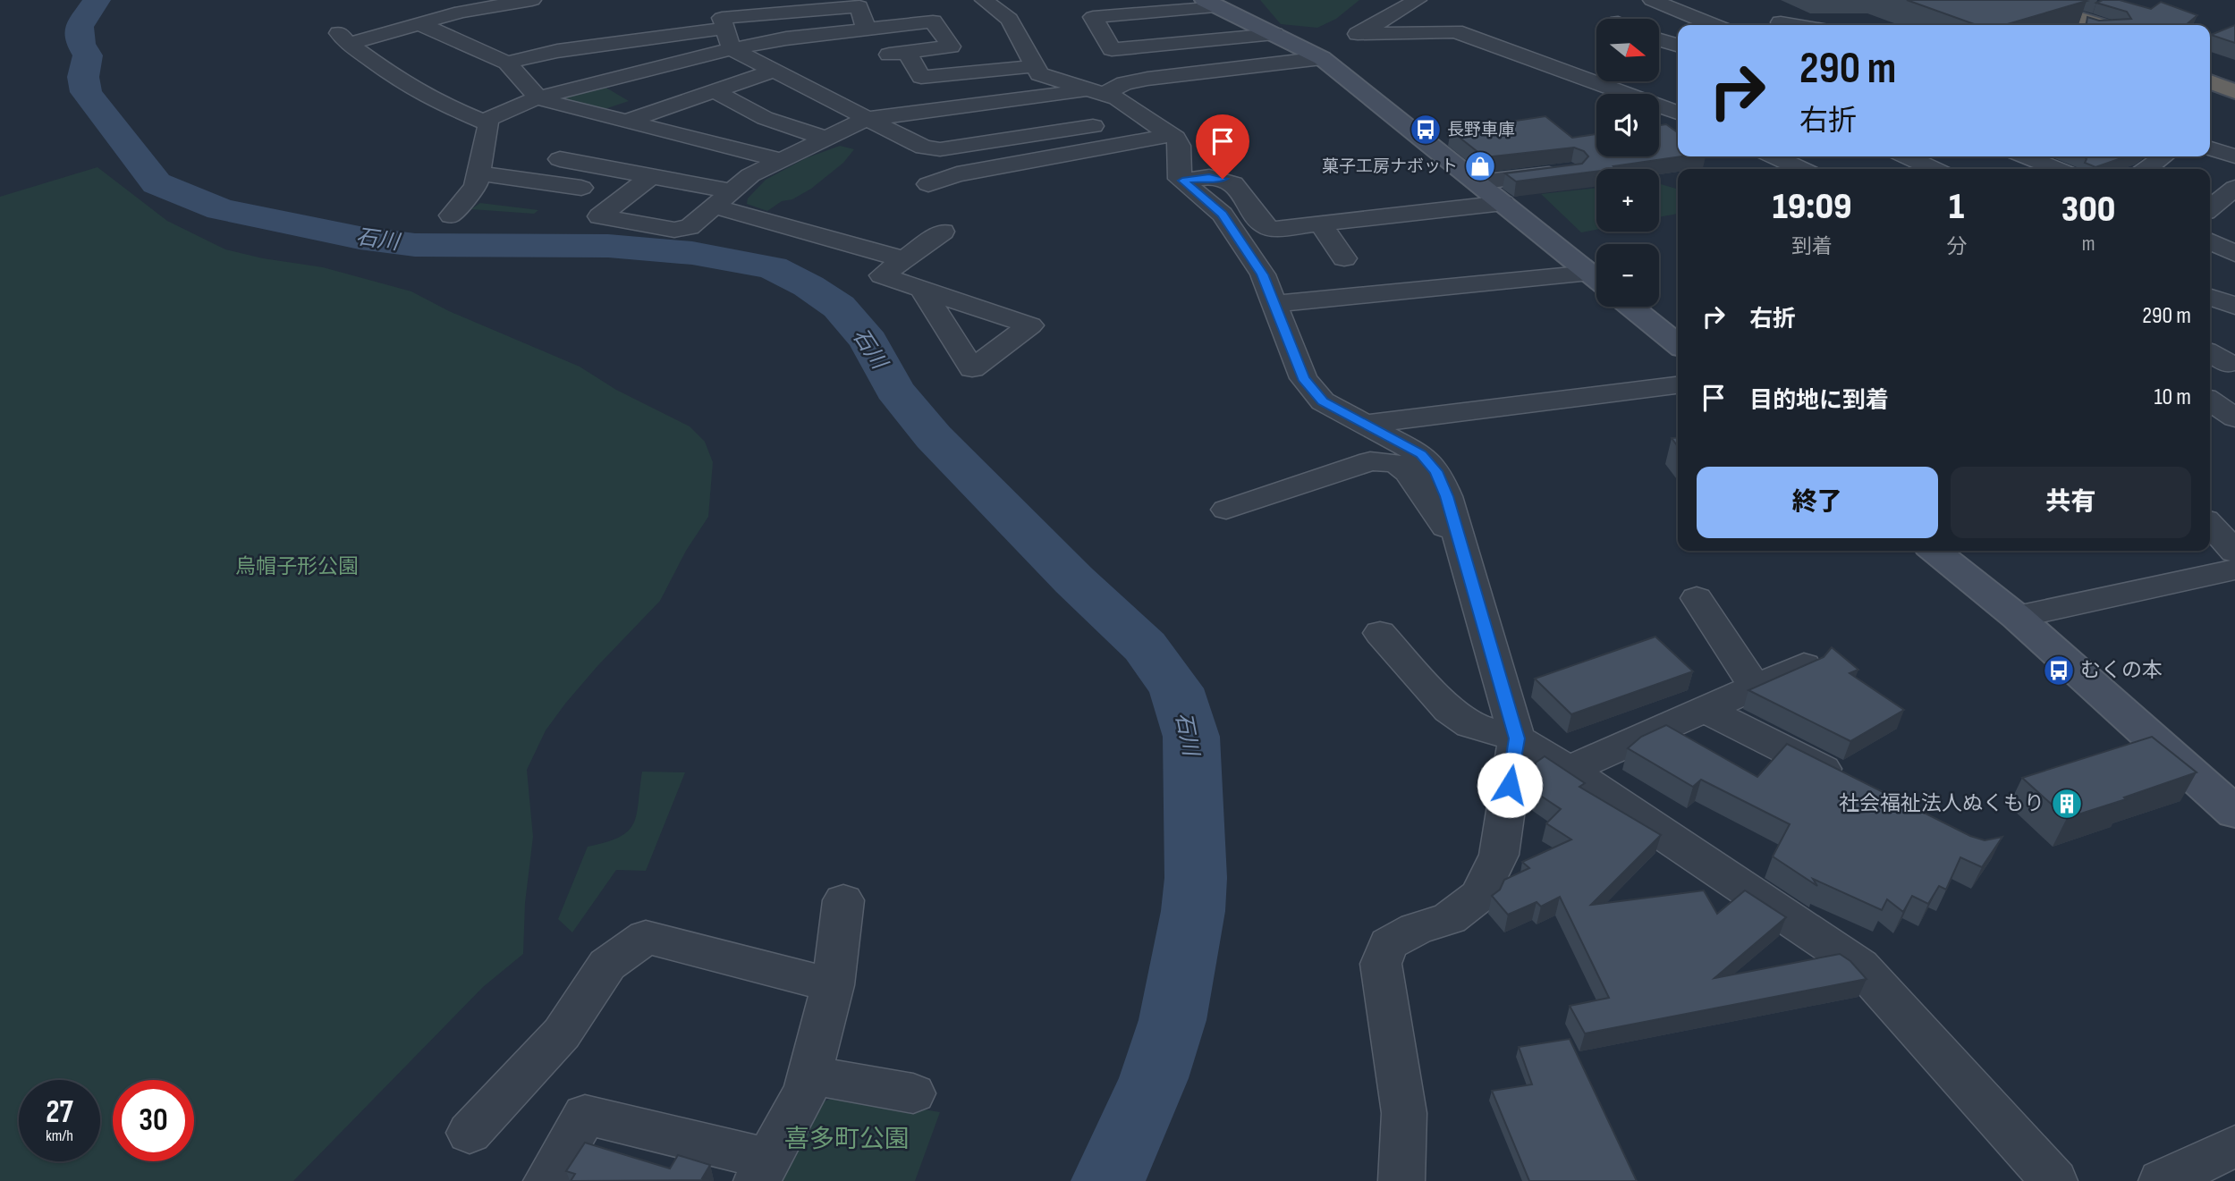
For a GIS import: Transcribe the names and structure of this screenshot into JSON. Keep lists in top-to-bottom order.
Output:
{
  "water": ["石川"],
  "parks": ["烏帽子形公園", "喜多町公園"],
  "places": {
    "bus stop": ["長野車庫", "むくの本"],
    "shop": ["菓子工房ナボット"],
    "building": ["社会福祉法人ぬくもり"]
  },
  "north": "right",
  "page": {
    "map_buttons": ["+", "−"],
    "turn": ["290 m", "右折"],
    "eta": [
      "19:09",
      "到着",
      "1",
      "分",
      "300",
      "m"
    ],
    "list": [
      {
        "name": "右折",
        "value": "290 m"
      },
      {
        "name": "目的地に到着",
        "value": "10 m"
      }
    ],
    "buttons": ["終了", "共有"],
    "speed": "27 km/h",
    "limit": "30"
  }
}
